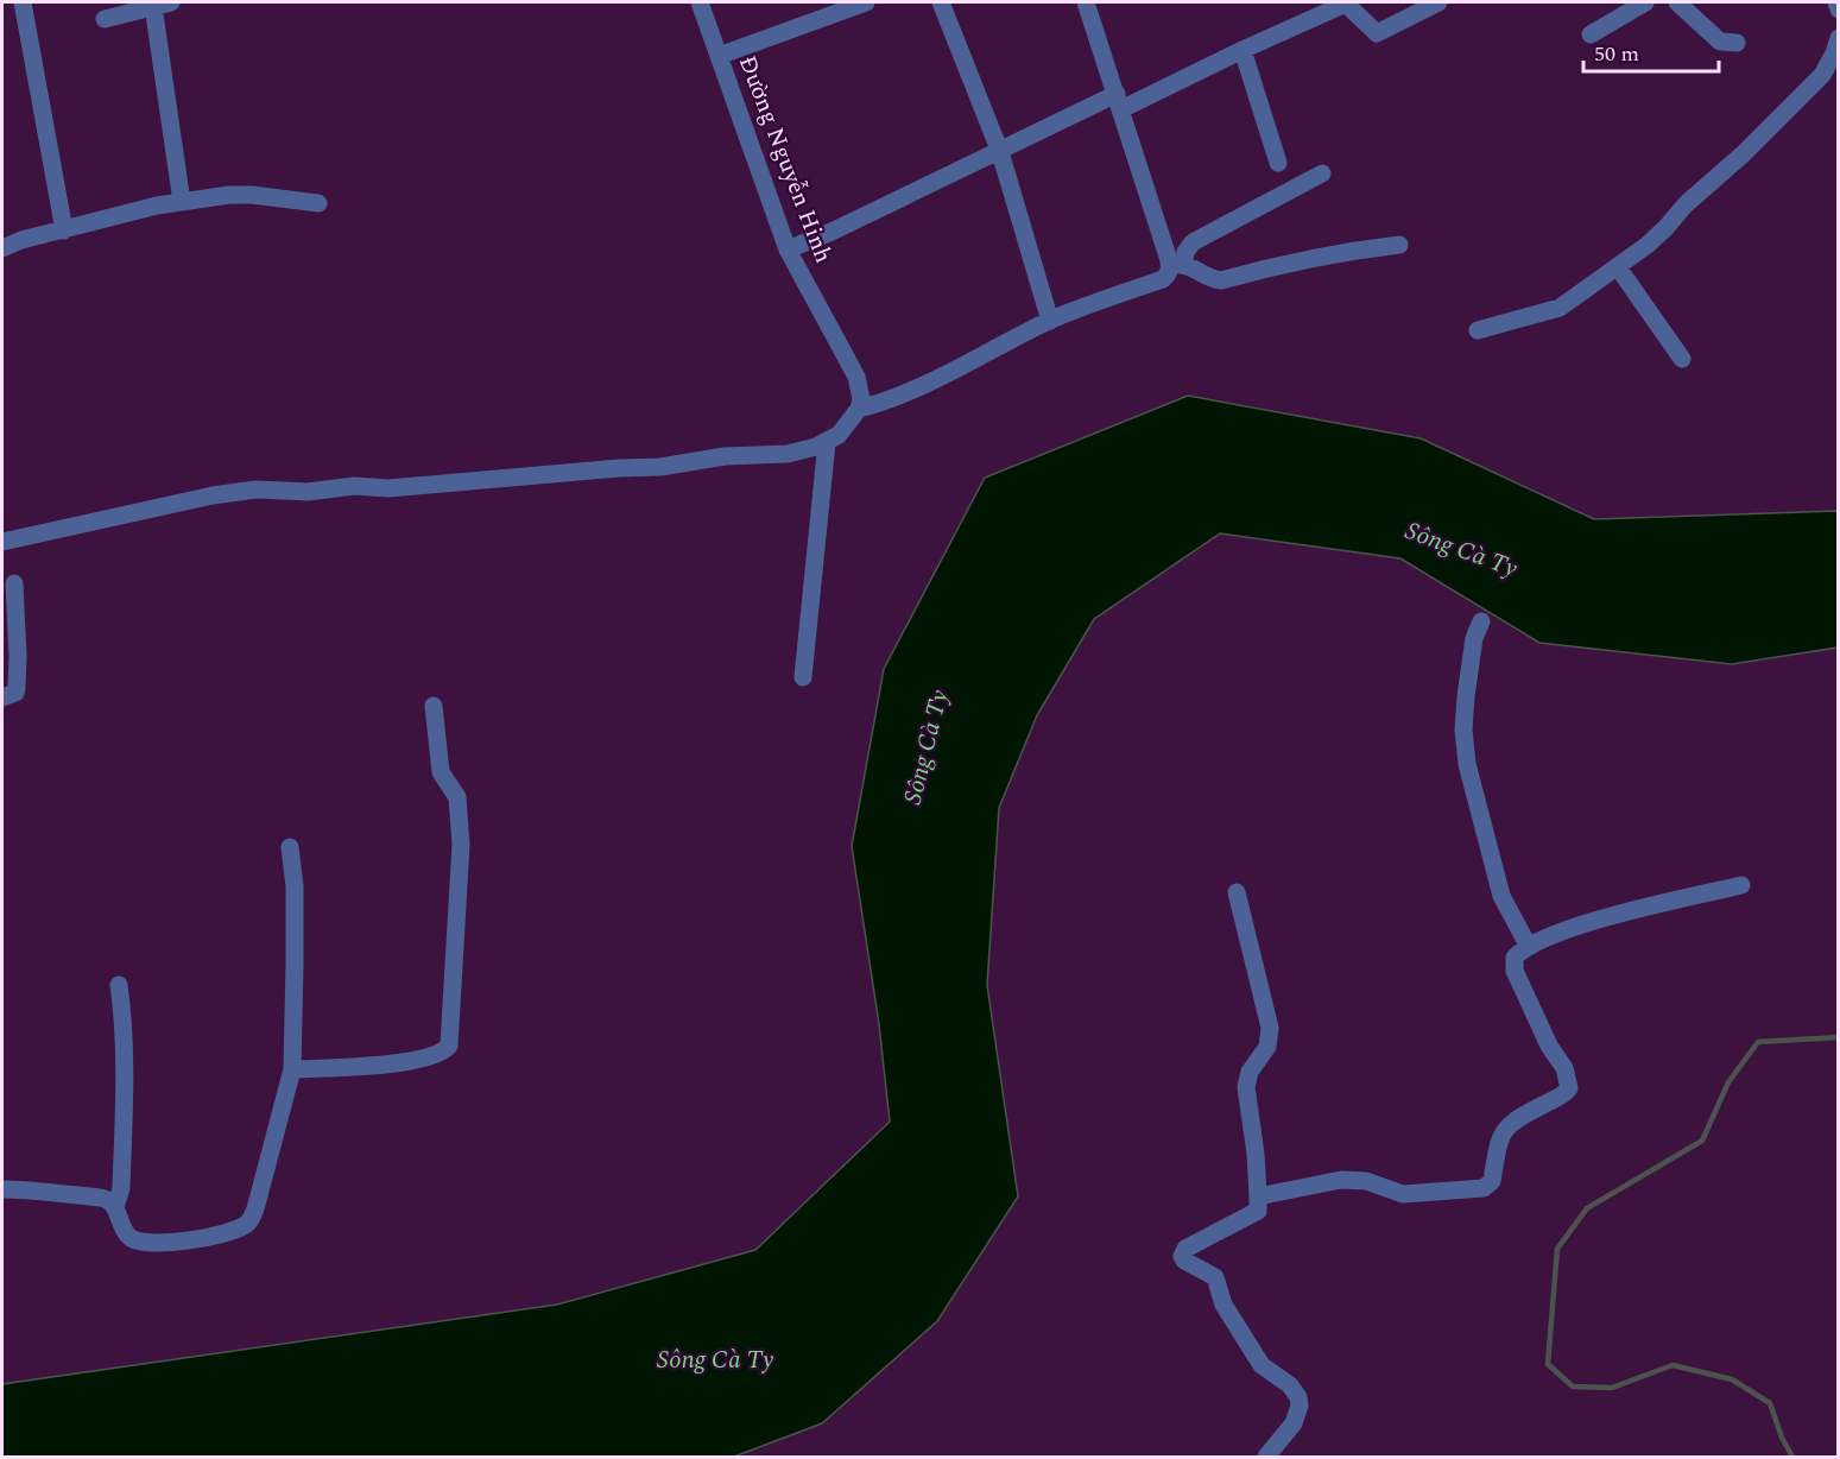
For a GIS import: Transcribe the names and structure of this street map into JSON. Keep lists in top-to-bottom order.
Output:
{
  "streets": {
    "street": ["Đường Nguyễn Hinh"]
  },
  "water": ["Sông Cà Ty"],
  "scale_bar": "50 m"
}
